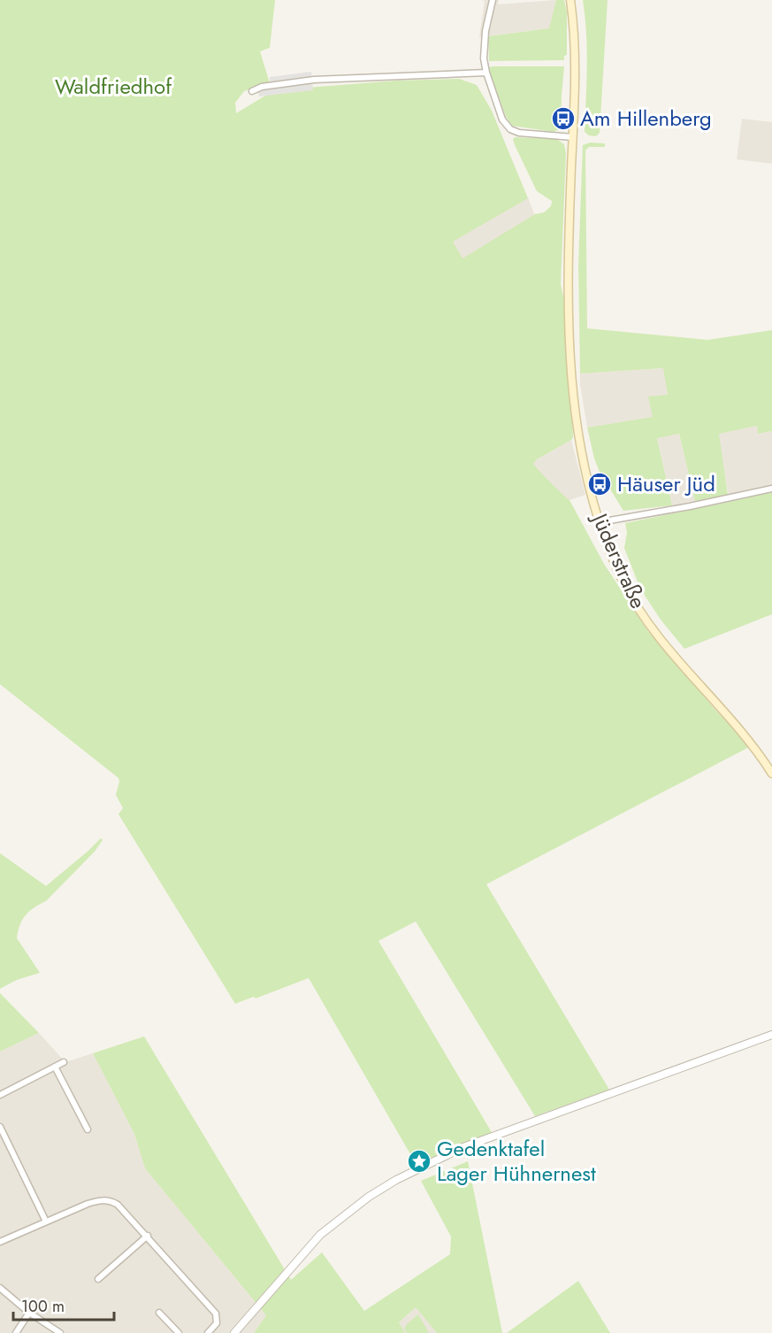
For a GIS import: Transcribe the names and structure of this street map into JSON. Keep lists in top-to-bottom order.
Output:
{
  "streets": {
    "main road": ["Jüderstraße"]
  },
  "parks": ["Waldfriedhof"],
  "places": {
    "bus stop": ["Am Hillenberg", "Häuser Jüd"],
    "place": ["Gedenktafel Lager Hühnernest"]
  },
  "scale_bar": "100 m"
}
